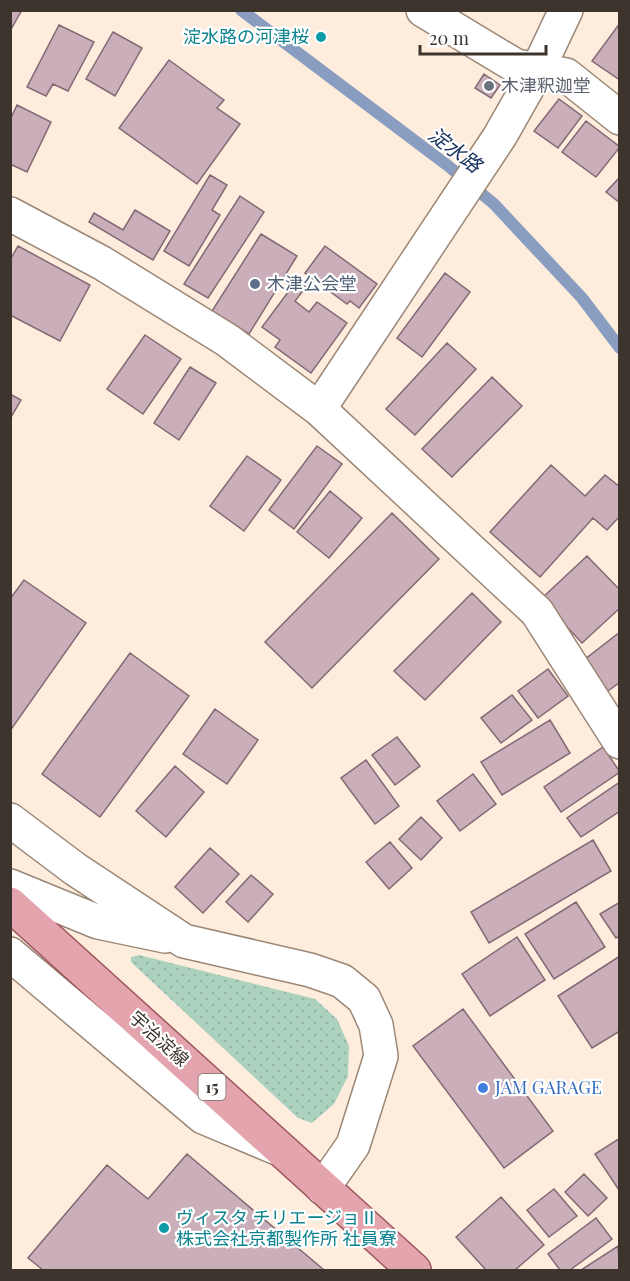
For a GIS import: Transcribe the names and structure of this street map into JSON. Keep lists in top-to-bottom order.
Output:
{
  "streets": {
    "main road": ["宇治淀線", "15"]
  },
  "water": ["淀水路"],
  "places": [
    "淀水路の河津桜",
    "木津釈迦堂",
    "木津公会堂",
    "JAM GARAGE",
    "ヴィスタ チリエージョⅡ 株式会社京都製作所 社員寮"
  ],
  "scale_bar": "20 m"
}
